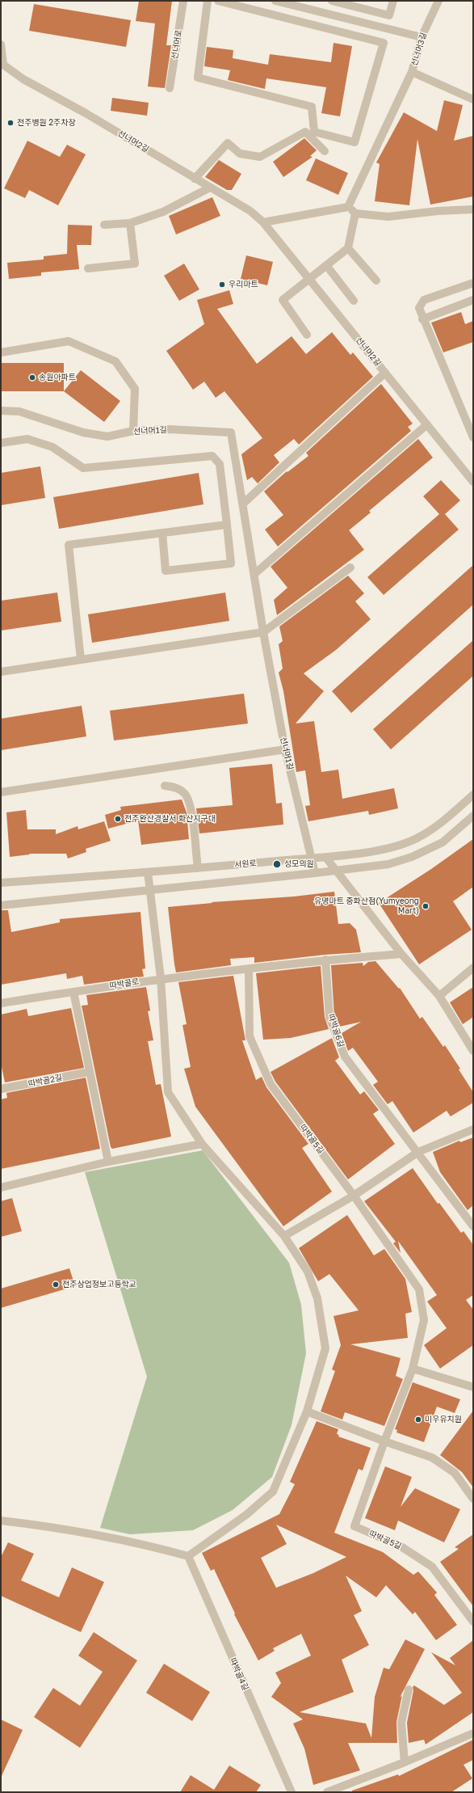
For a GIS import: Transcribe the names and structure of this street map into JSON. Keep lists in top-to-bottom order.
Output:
{
  "streets": {
    "street": [
      "선너머로",
      "선너머3길",
      "선너머2길",
      "선너머1길",
      "서원로",
      "따박골로",
      "따박골6길",
      "따박골2길",
      "따박골5길",
      "따박골4길"
    ]
  },
  "crossings": [
    ["선너머1길", "서원로"],
    ["따박골로", "따박골5길"]
  ],
  "places": [
    "전주병원 2주차장",
    "우리마트",
    "송원아파트",
    "전주완산경찰서 화산지구대",
    "성모의원",
    "유명마트 중화산점(Yumyeong Mart)",
    "전주상업정보고등학교",
    "미우유치원"
  ]
}
